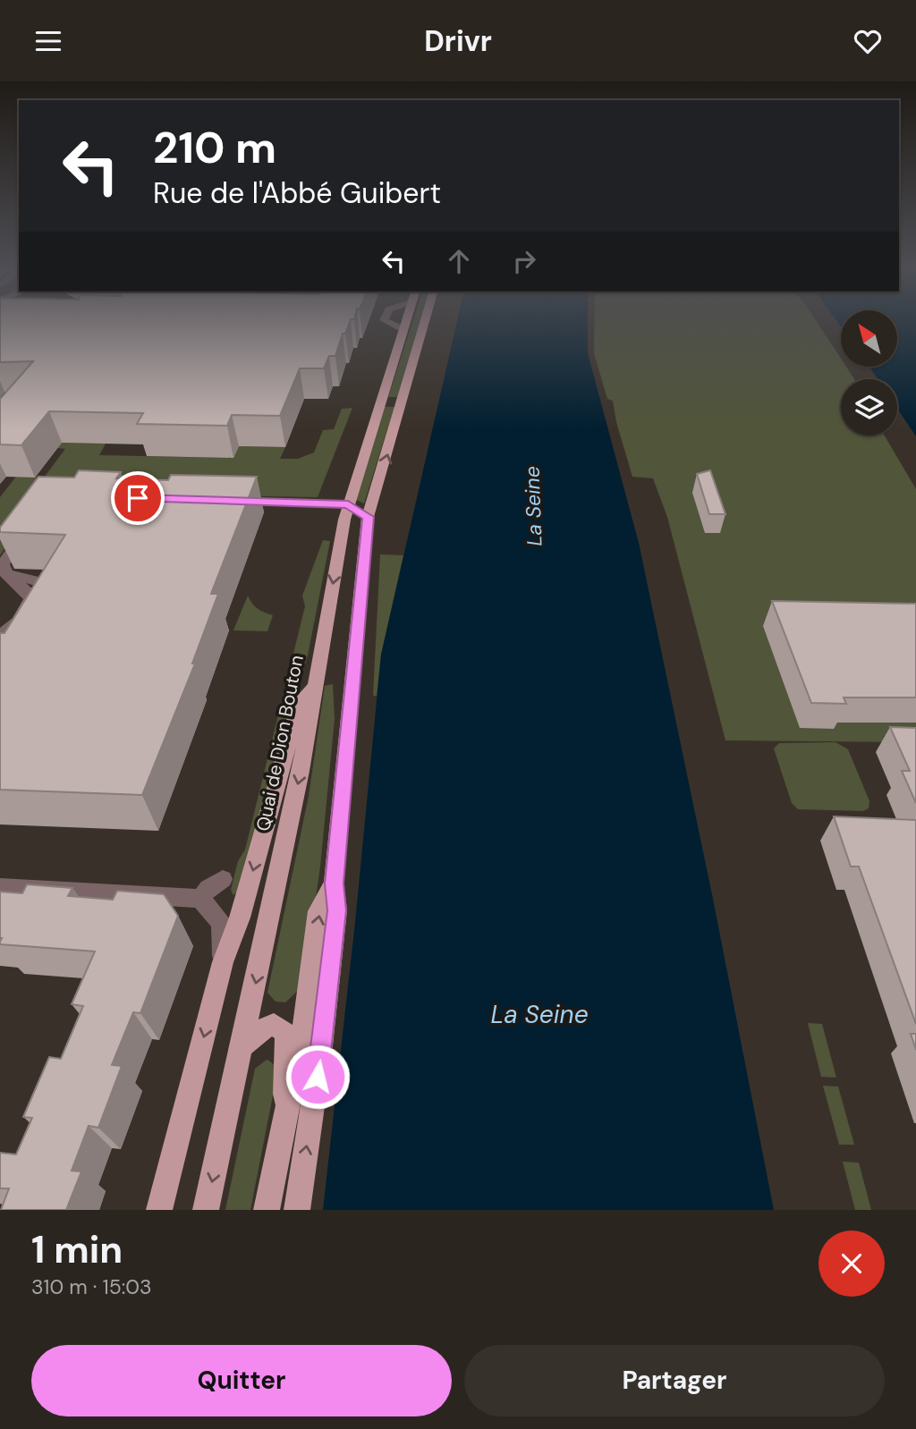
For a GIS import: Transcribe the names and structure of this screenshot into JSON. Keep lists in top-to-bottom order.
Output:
{
  "streets": {
    "main road": ["Quai de Dion Bouton"]
  },
  "water": ["La Seine"],
  "north": "top left",
  "page": {
    "header": "Drivr",
    "turn": ["210 m", "Rue de l'Abbé Guibert"],
    "heading": ["1 min", "310 m · 15:03"],
    "buttons": ["Quitter", "Partager"]
  }
}
